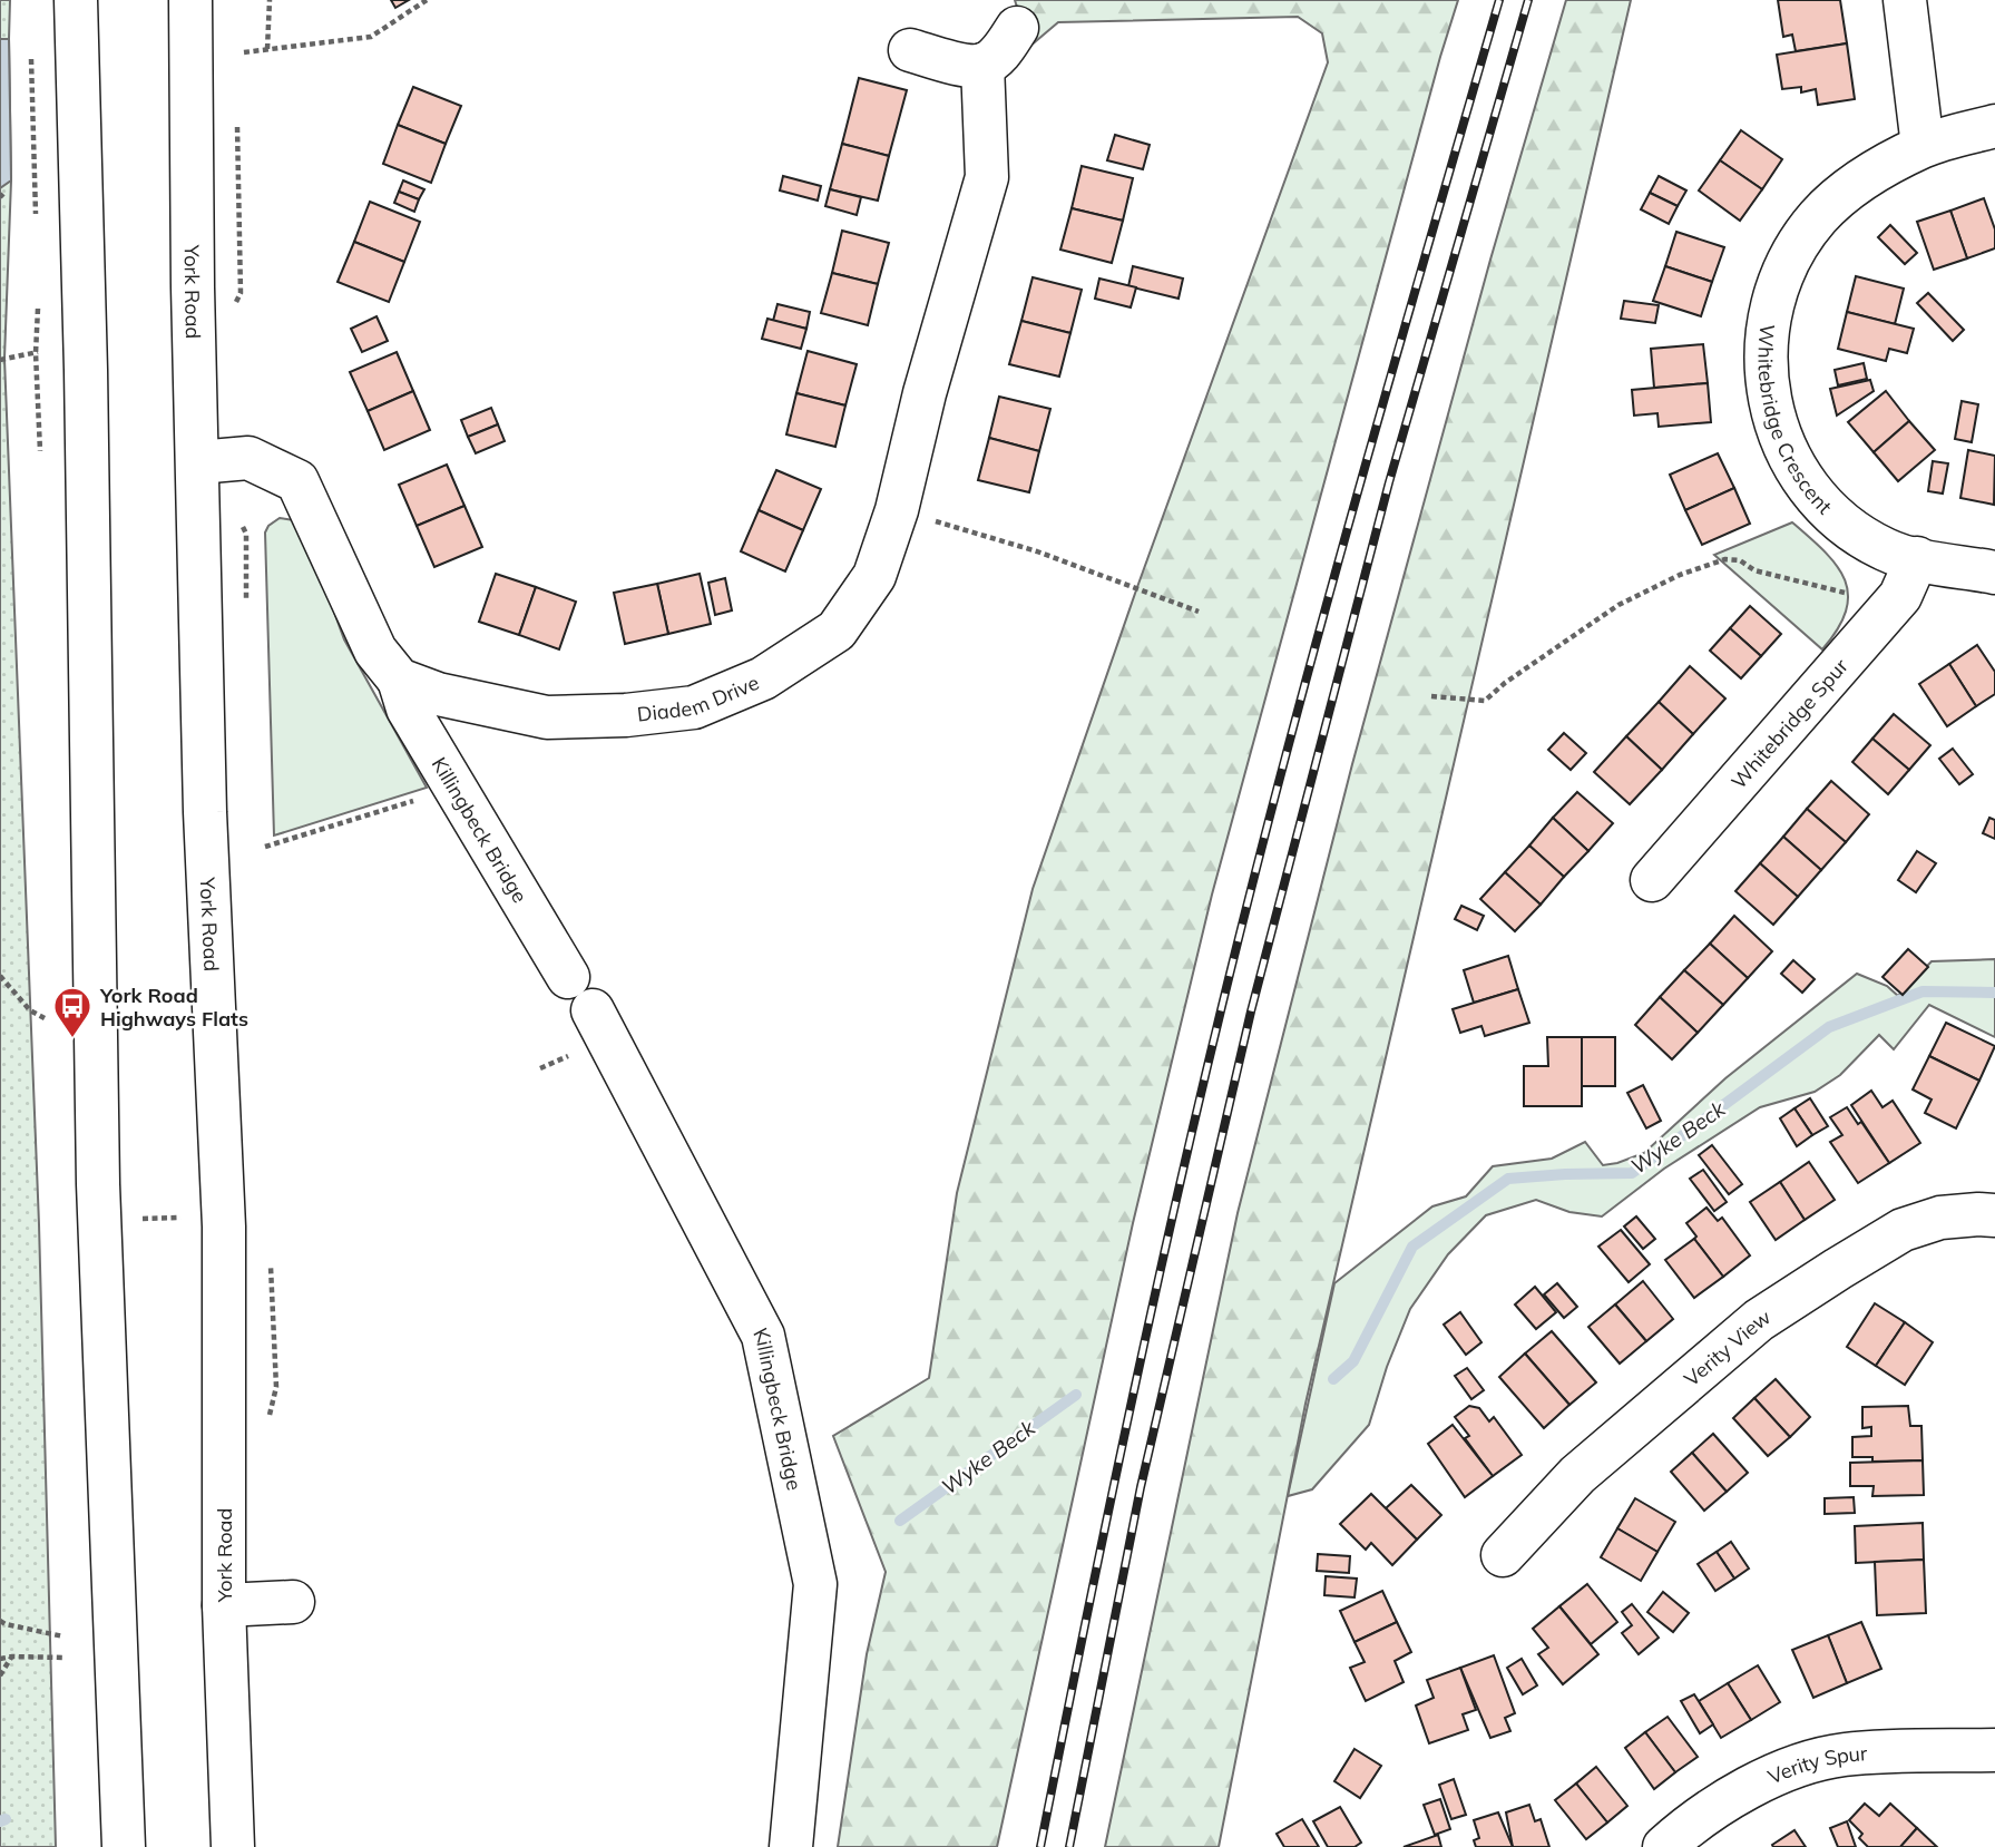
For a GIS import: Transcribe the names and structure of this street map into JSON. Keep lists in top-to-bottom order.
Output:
{
  "streets": {
    "main road": [
      "York Road",
      "Whitebridge Crescent",
      "Diadem Drive",
      "Whitebridge Spur",
      "Killingbeck Bridge",
      "Verity View",
      "Verity Spur"
    ]
  },
  "crossings": [
    ["Whitebridge Crescent", "Whitebridge Spur"],
    ["Diadem Drive", "Killingbeck Bridge"]
  ],
  "water": ["Wyke Beck"],
  "places": {
    "bus stop": ["York Road Highways Flats"]
  }
}
